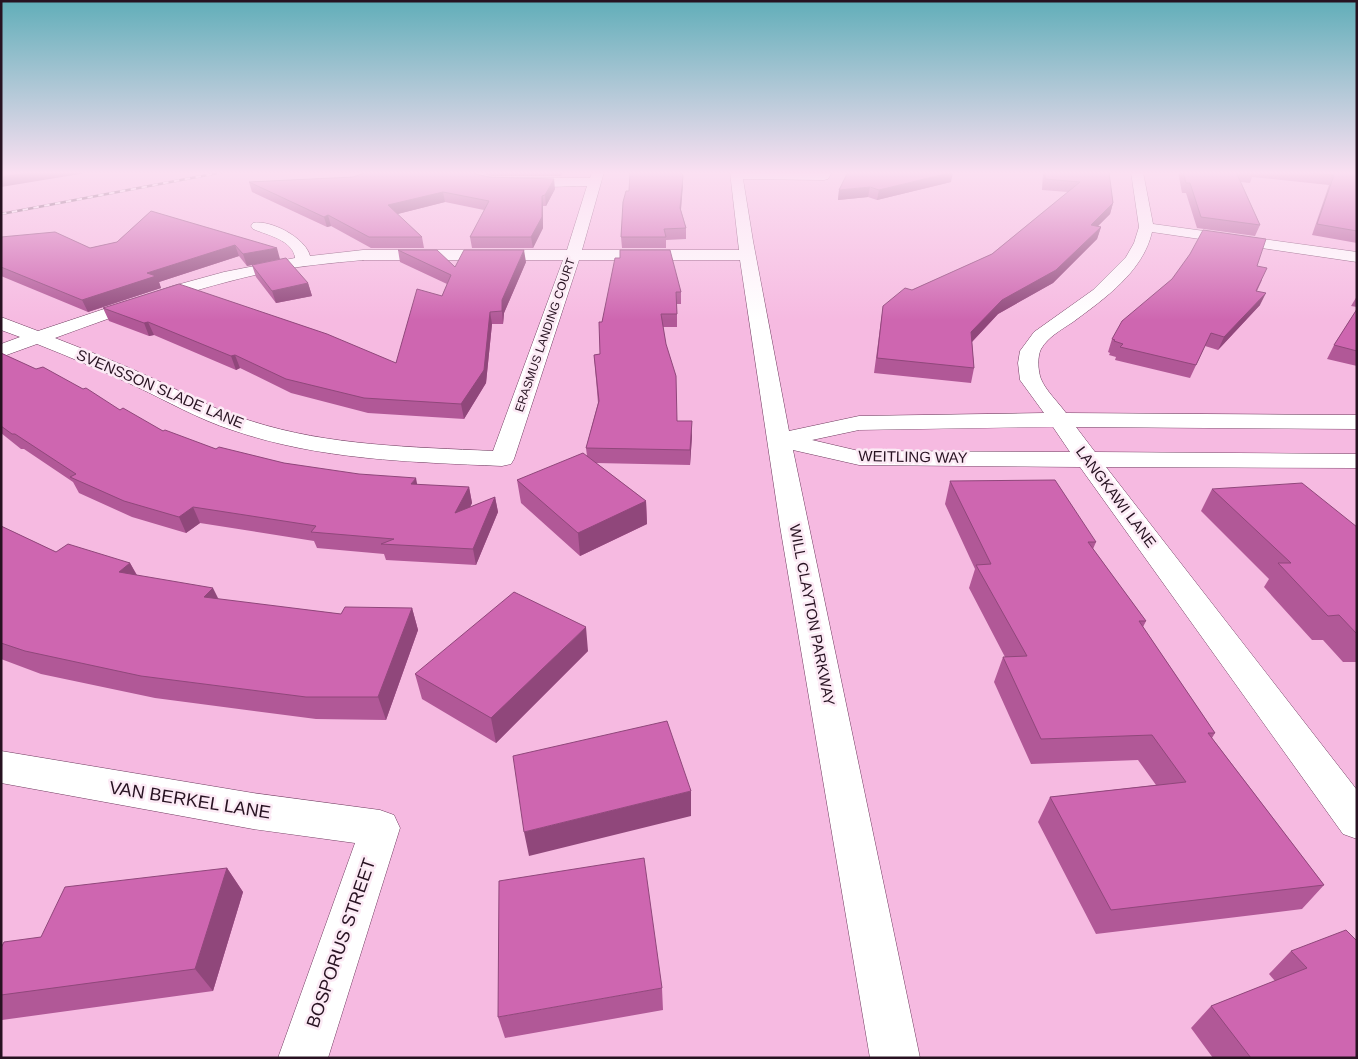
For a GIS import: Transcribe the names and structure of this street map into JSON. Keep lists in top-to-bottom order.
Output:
{
  "streets": {
    "street": [
      "ERASMUS LANDING COURT",
      "SVENSSON SLADE LANE",
      "WEITLING WAY",
      "LANGKAWI LANE",
      "WILL CLAYTON PARKWAY",
      "VAN BERKEL LANE",
      "BOSPORUS STREET"
    ]
  },
  "crossings": [
    ["ERASMUS LANDING COURT", "SVENSSON SLADE LANE"],
    ["WEITLING WAY", "LANGKAWI LANE"],
    ["WEITLING WAY", "WILL CLAYTON PARKWAY"],
    ["VAN BERKEL LANE", "BOSPORUS STREET"]
  ]
}
